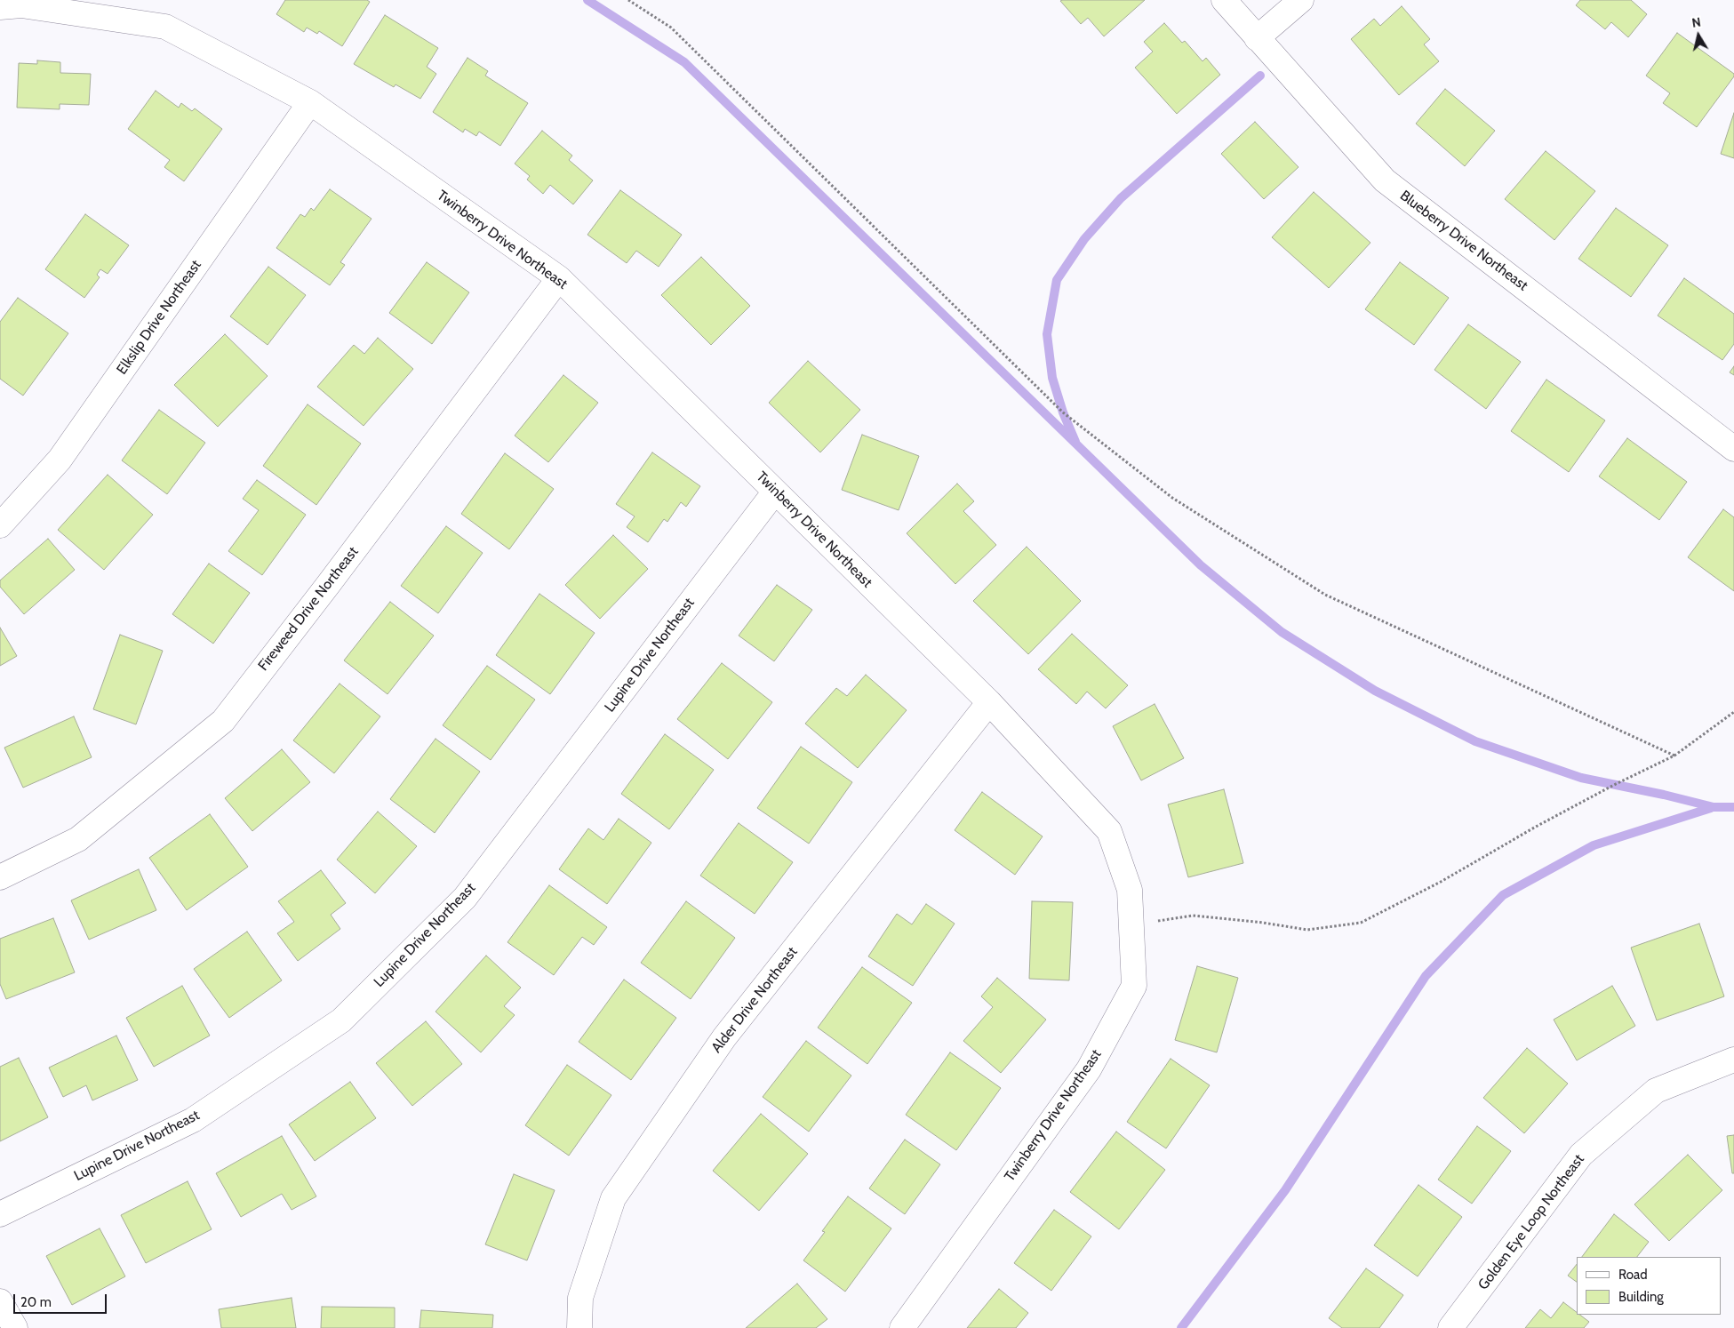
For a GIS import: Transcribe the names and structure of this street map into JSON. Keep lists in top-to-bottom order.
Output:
{
  "streets": {
    "street": [
      "Twinberry Drive Northeast",
      "Blueberry Drive Northeast",
      "Elkslip Drive Northeast",
      "Fireweed Drive Northeast",
      "Lupine Drive Northeast",
      "Alder Drive Northeast",
      "Golden Eye Loop Northeast"
    ]
  },
  "crossings": [
    ["Twinberry Drive Northeast", "Elkslip Drive Northeast"],
    ["Twinberry Drive Northeast", "Fireweed Drive Northeast"],
    ["Twinberry Drive Northeast", "Lupine Drive Northeast"],
    ["Twinberry Drive Northeast", "Alder Drive Northeast"]
  ],
  "legend": ["Road", "Building"],
  "scale_bar": "20 m",
  "north": "top"
}
